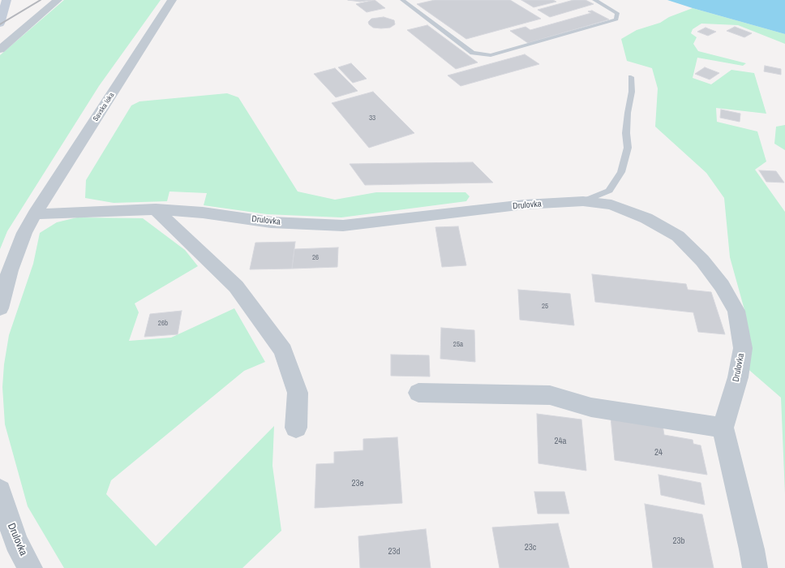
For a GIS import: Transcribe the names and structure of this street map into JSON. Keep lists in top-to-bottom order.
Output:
{
  "streets": {
    "street": ["Savska loka", "Drulovka"]
  },
  "crossings": [
    ["Savska loka", "Drulovka"]
  ],
  "house_numbers": [
    "33",
    "26",
    "25",
    "26b",
    "25a",
    "24a",
    "24",
    "23e",
    "23b",
    "23c",
    "23d"
  ]
}
